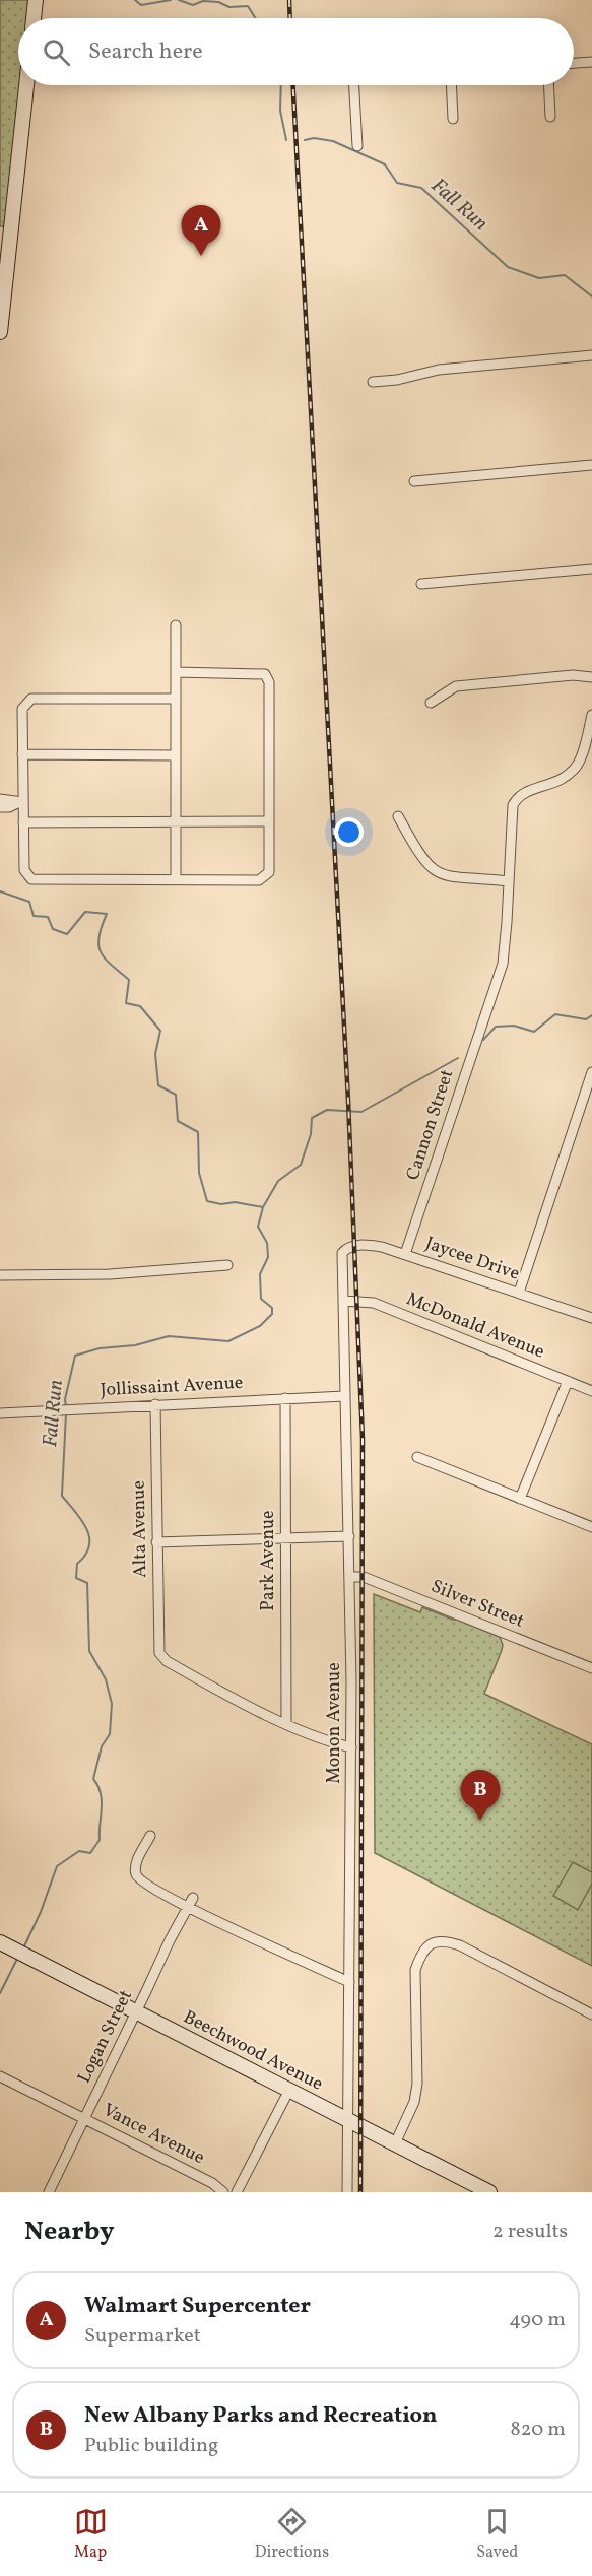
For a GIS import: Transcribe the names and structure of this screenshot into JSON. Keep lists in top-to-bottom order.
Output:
{
  "streets": {
    "main road": ["Beechwood Avenue"],
    "street": [
      "Cannon Street",
      "Jaycee Drive",
      "McDonald Avenue",
      "Jollissaint Avenue",
      "Alta Avenue",
      "Park Avenue",
      "Silver Street",
      "Monon Avenue",
      "Logan Street",
      "Vance Avenue"
    ]
  },
  "crossings": [
    ["Cannon Street", "Jaycee Drive"],
    ["Jaycee Drive", "Monon Avenue"],
    ["McDonald Avenue", "Monon Avenue"],
    ["Jollissaint Avenue", "Alta Avenue"],
    ["Jollissaint Avenue", "Park Avenue"],
    ["Jollissaint Avenue", "Monon Avenue"],
    ["Alta Avenue", "Park Avenue"],
    ["Silver Street", "Monon Avenue"],
    ["Monon Avenue", "Beechwood Avenue"],
    ["Logan Street", "Beechwood Avenue"],
    ["Logan Street", "Vance Avenue"]
  ],
  "water": ["Fall Run"],
  "page": {
    "search": "Search here",
    "pins": ["A", "B"],
    "heading": ["Nearby", "2 results"],
    "list": [
      {
        "mark": "A",
        "name": "Walmart Supercenter",
        "note": "Supermarket",
        "value": "490 m"
      },
      {
        "mark": "B",
        "name": "New Albany Parks and Recreation",
        "note": "Public building",
        "value": "820 m"
      }
    ],
    "nav": ["Map", "Directions", "Saved"]
  }
}
